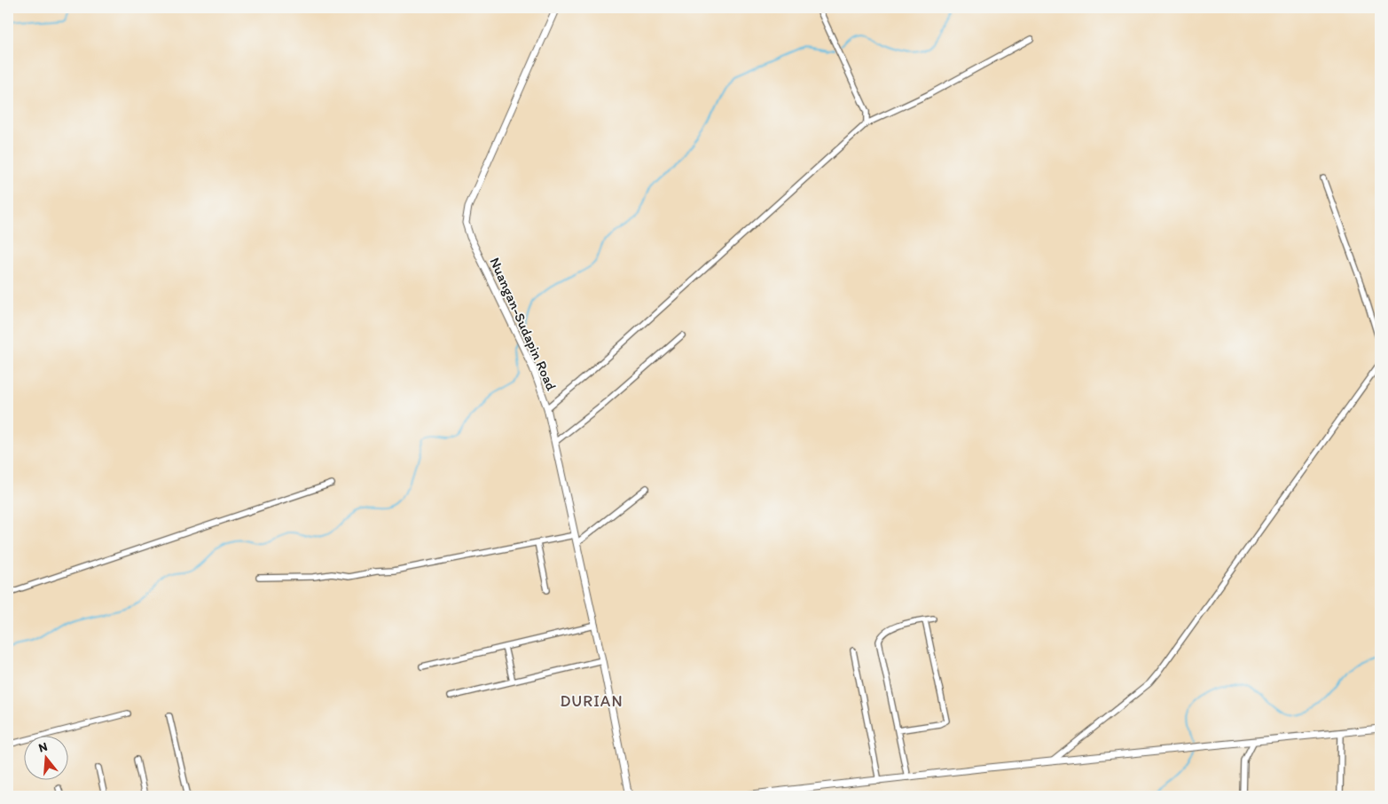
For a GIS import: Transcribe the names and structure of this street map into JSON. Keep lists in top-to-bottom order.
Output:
{
  "streets": {
    "street": ["Nuangan-Sudapin Road"]
  },
  "districts": ["DURIAN"],
  "north": "top"
}
